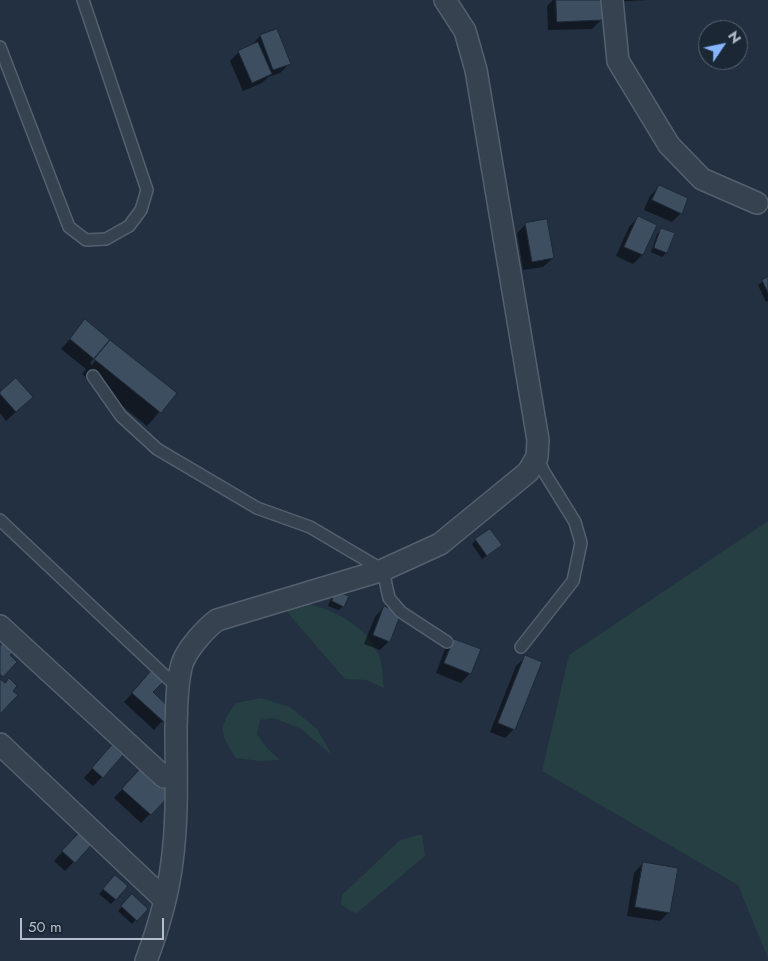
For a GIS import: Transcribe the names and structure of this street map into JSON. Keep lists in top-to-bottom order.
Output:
{
  "scale_bar": "50 m",
  "north": "top right"
}
